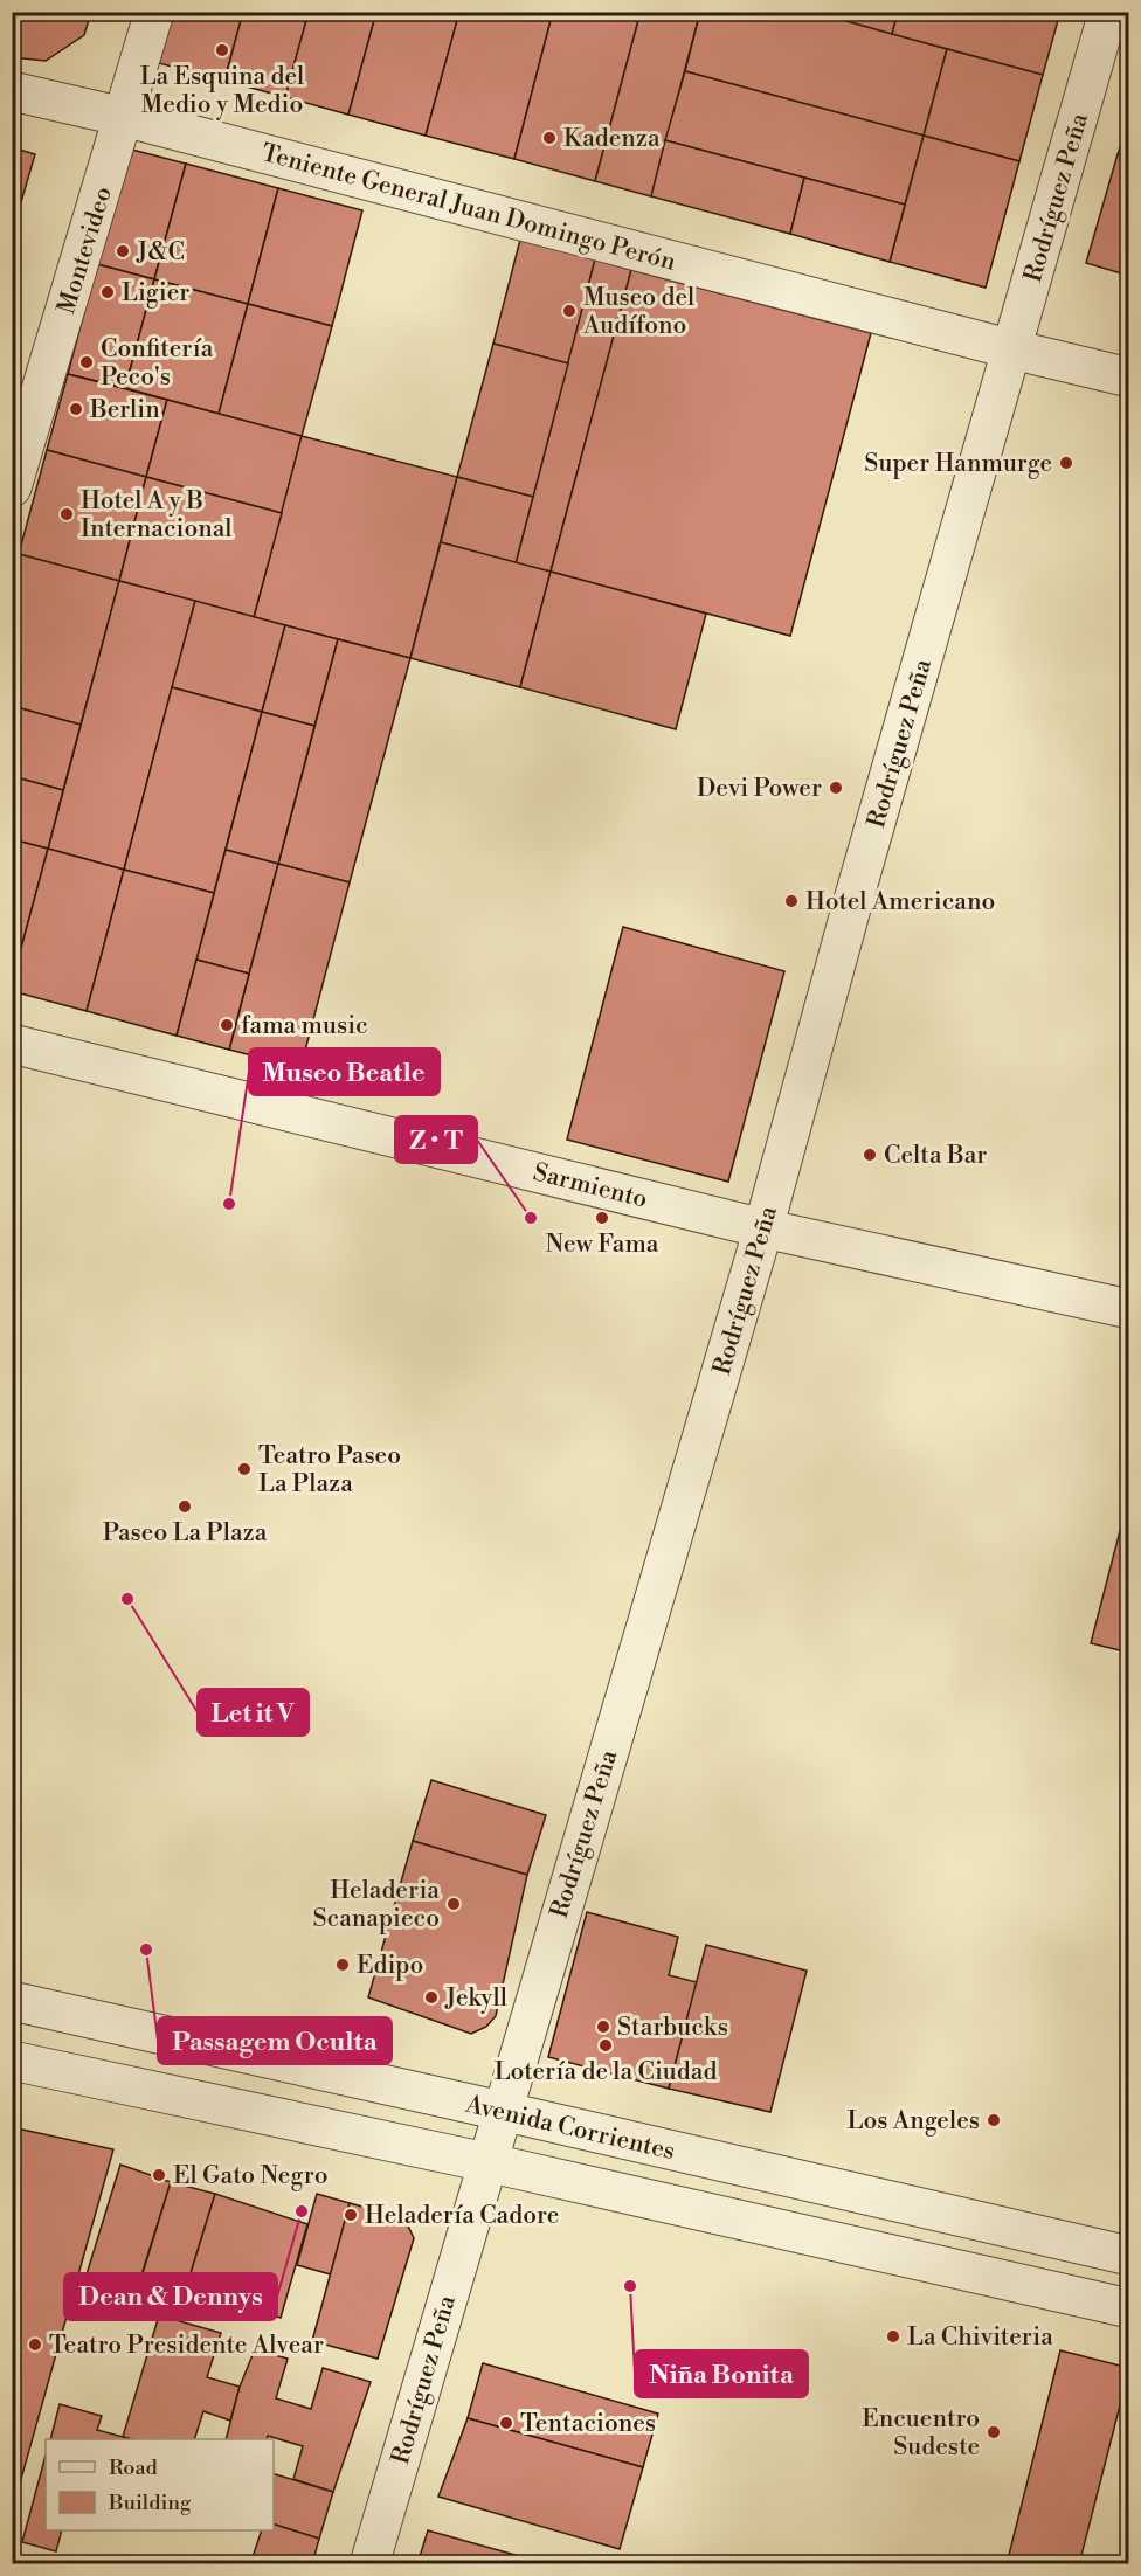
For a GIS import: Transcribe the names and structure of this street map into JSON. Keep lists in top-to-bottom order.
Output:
{
  "streets": {
    "street": [
      "Rodríguez Peña",
      "Teniente General Juan Domingo Perón",
      "Montevideo",
      "Sarmiento",
      "Avenida Corrientes"
    ]
  },
  "crossings": [
    ["Rodríguez Peña", "Teniente General Juan Domingo Perón"],
    ["Rodríguez Peña", "Sarmiento"],
    ["Rodríguez Peña", "Avenida Corrientes"],
    ["Teniente General Juan Domingo Perón", "Montevideo"]
  ],
  "places": [
    "La Esquina del Medio y Medio",
    "Kadenza",
    "J&C",
    "Ligier",
    "Museo del Audífono",
    "Confitería Peco's",
    "Berlin",
    "Super Hanmurge",
    "Hotel A y B Internacional",
    "Devi Power",
    "Hotel Americano",
    "fama music",
    "Celta Bar",
    "Museo Beatle",
    "Z • T",
    "New Fama",
    "Teatro Paseo La Plaza",
    "Paseo La Plaza",
    "Let it V",
    "Heladeria Scanapieco",
    "Passagem Oculta",
    "Edipo",
    "Jekyll",
    "Starbucks",
    "Lotería de la Ciudad",
    "Los Angeles",
    "El Gato Negro",
    "Dean & Dennys",
    "Heladería Cadore",
    "Niña Bonita",
    "La Chiviteria",
    "Teatro Presidente Alvear",
    "Tentaciones",
    "Encuentro Sudeste"
  ],
  "legend": ["Road", "Building"]
}
